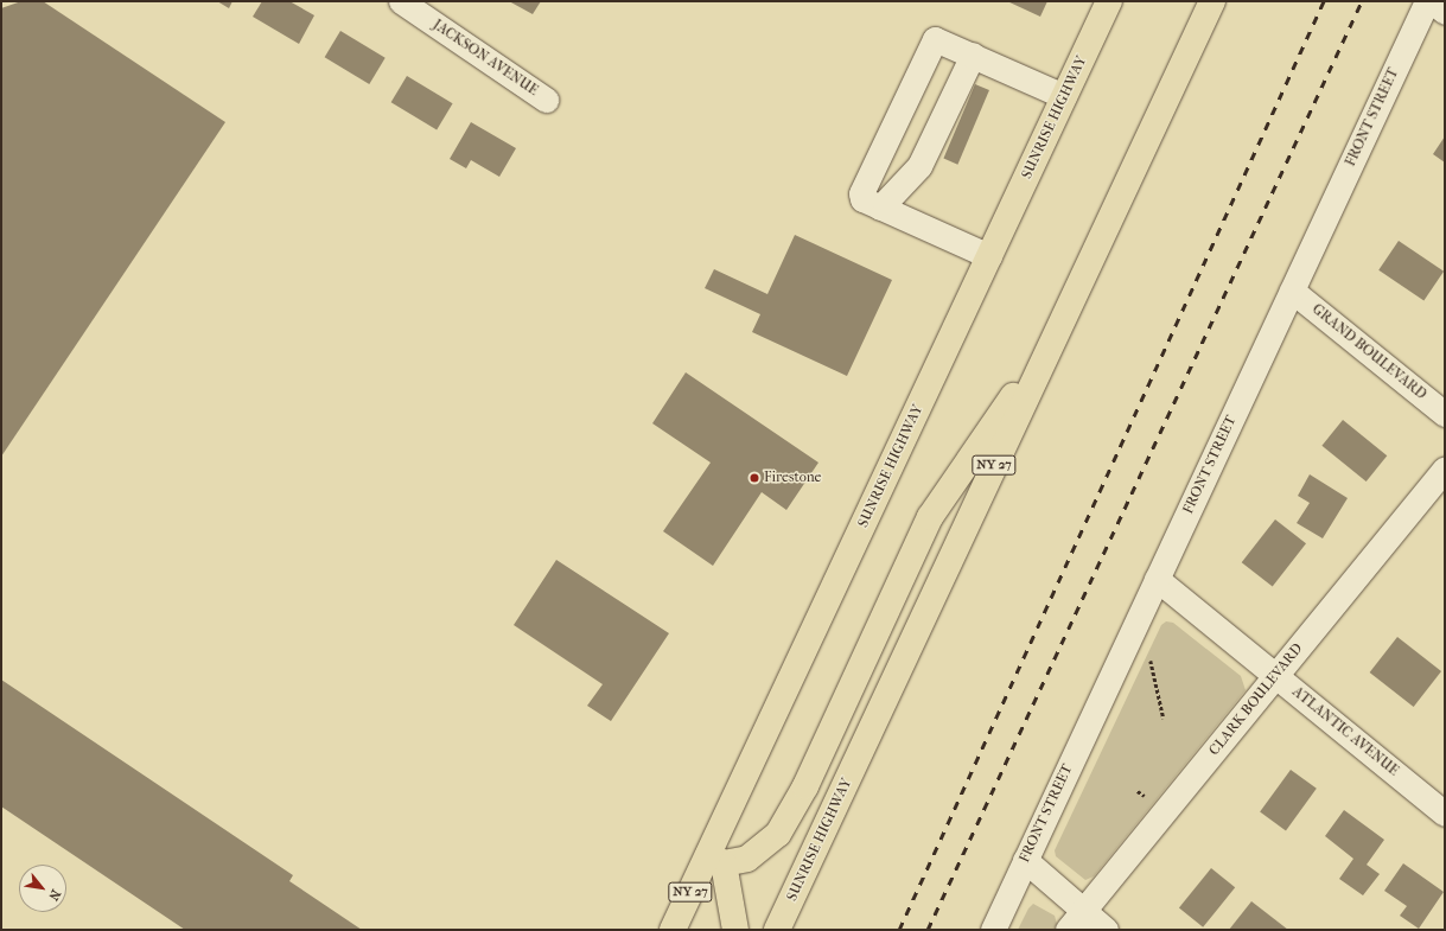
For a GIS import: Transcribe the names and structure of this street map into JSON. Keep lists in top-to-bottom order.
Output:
{
  "streets": {
    "highway": ["SUNRISE HIGHWAY", "NY 27"],
    "street": [
      "JACKSON AVENUE",
      "FRONT STREET",
      "GRAND BOULEVARD",
      "CLARK BOULEVARD",
      "ATLANTIC AVENUE"
    ]
  },
  "crossings": [
    ["FRONT STREET", "GRAND BOULEVARD"],
    ["FRONT STREET", "ATLANTIC AVENUE"],
    ["CLARK BOULEVARD", "ATLANTIC AVENUE"]
  ],
  "places": ["Firestone"],
  "north": "bottom right"
}
